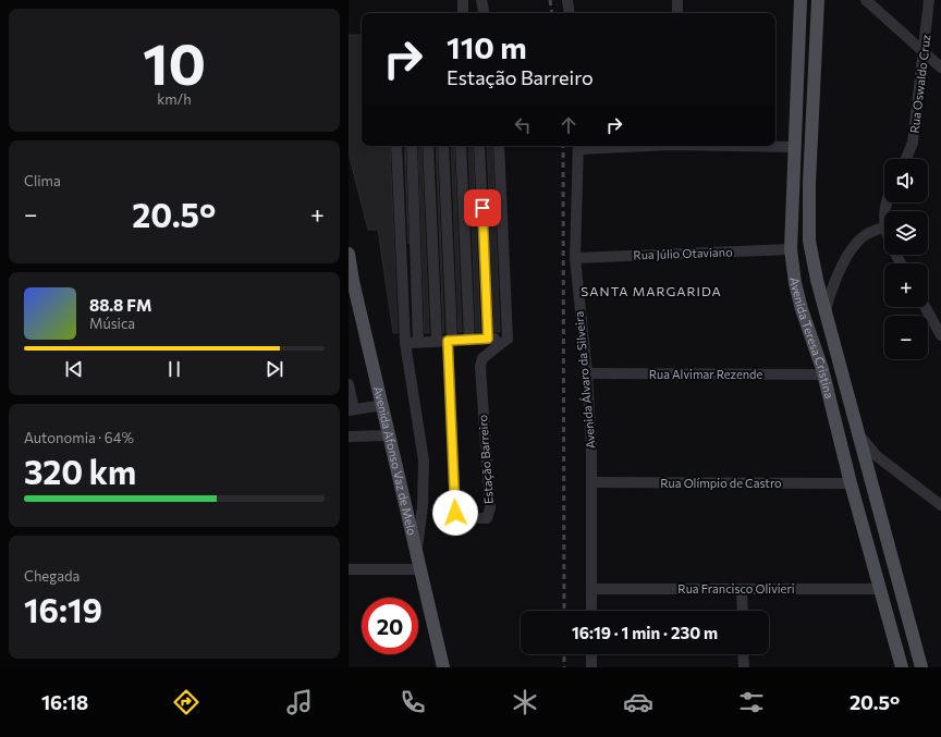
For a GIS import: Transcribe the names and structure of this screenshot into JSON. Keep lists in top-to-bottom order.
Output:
{
  "streets": {
    "main road": ["Avenida Teresa Cristina", "Avenida Afonso Vaz de Melo"],
    "street": [
      "Rua Oswaldo Cruz",
      "Rua Júlio Otaviano",
      "Rua Alvimar Rezende",
      "Avenida Álvaro da Silveira",
      "Estação Barreiro",
      "Rua Olímpio de Castro",
      "Rua Francisco Olivieri"
    ]
  },
  "crossings": [
    ["Rua Júlio Otaviano", "Avenida Teresa Cristina"],
    ["Rua Júlio Otaviano", "Avenida Álvaro da Silveira"],
    ["Avenida Teresa Cristina", "Rua Alvimar Rezende"],
    ["Avenida Teresa Cristina", "Rua Olímpio de Castro"],
    ["Avenida Teresa Cristina", "Rua Francisco Olivieri"],
    ["Rua Alvimar Rezende", "Avenida Álvaro da Silveira"],
    ["Avenida Álvaro da Silveira", "Rua Olímpio de Castro"],
    ["Avenida Álvaro da Silveira", "Rua Francisco Olivieri"]
  ],
  "districts": ["SANTA MARGARIDA"],
  "page": {
    "tile": [
      ["10", "km/h"],
      "Clima",
      ["Autonomia · 64%", "320 km"],
      ["Chegada", "16:19"]
    ],
    "turn": ["110 m", "Estação Barreiro"],
    "map_buttons": ["+", "−"],
    "heat": ["−", "20.5°", "+"],
    "song": ["88.8 FM", "Música"],
    "limit": "20",
    "trip": "16:19 · 1 min · 230 m",
    "tabs": ["16:18", "20.5°"]
  }
}
